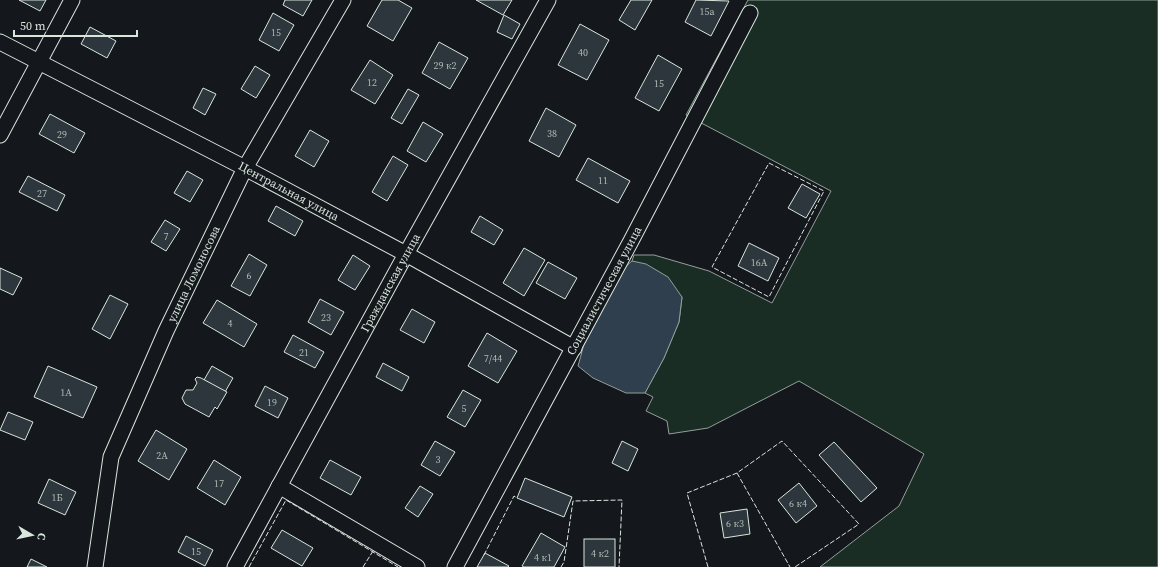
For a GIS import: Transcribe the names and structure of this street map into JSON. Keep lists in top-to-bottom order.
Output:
{
  "streets": {
    "street": [
      "Центральная улица",
      "улица Ломоносова",
      "Гражданская улица",
      "Социалистическая улица"
    ]
  },
  "crossings": [
    ["Центральная улица", "улица Ломоносова"],
    ["Центральная улица", "Гражданская улица"],
    ["Центральная улица", "Социалистическая улица"]
  ],
  "house_numbers": [
    "15а",
    "15",
    "40",
    "29 к2",
    "12",
    "15",
    "38",
    "29",
    "11",
    "27",
    "7",
    "16А",
    "6",
    "23",
    "4",
    "21",
    "7/44",
    "1А",
    "19",
    "5",
    "2А",
    "3",
    "17",
    "1Б",
    "6 к4",
    "6 к3",
    "15",
    "4 к2",
    "4 к1"
  ],
  "scale_bar": "50 m",
  "north": "right"
}
